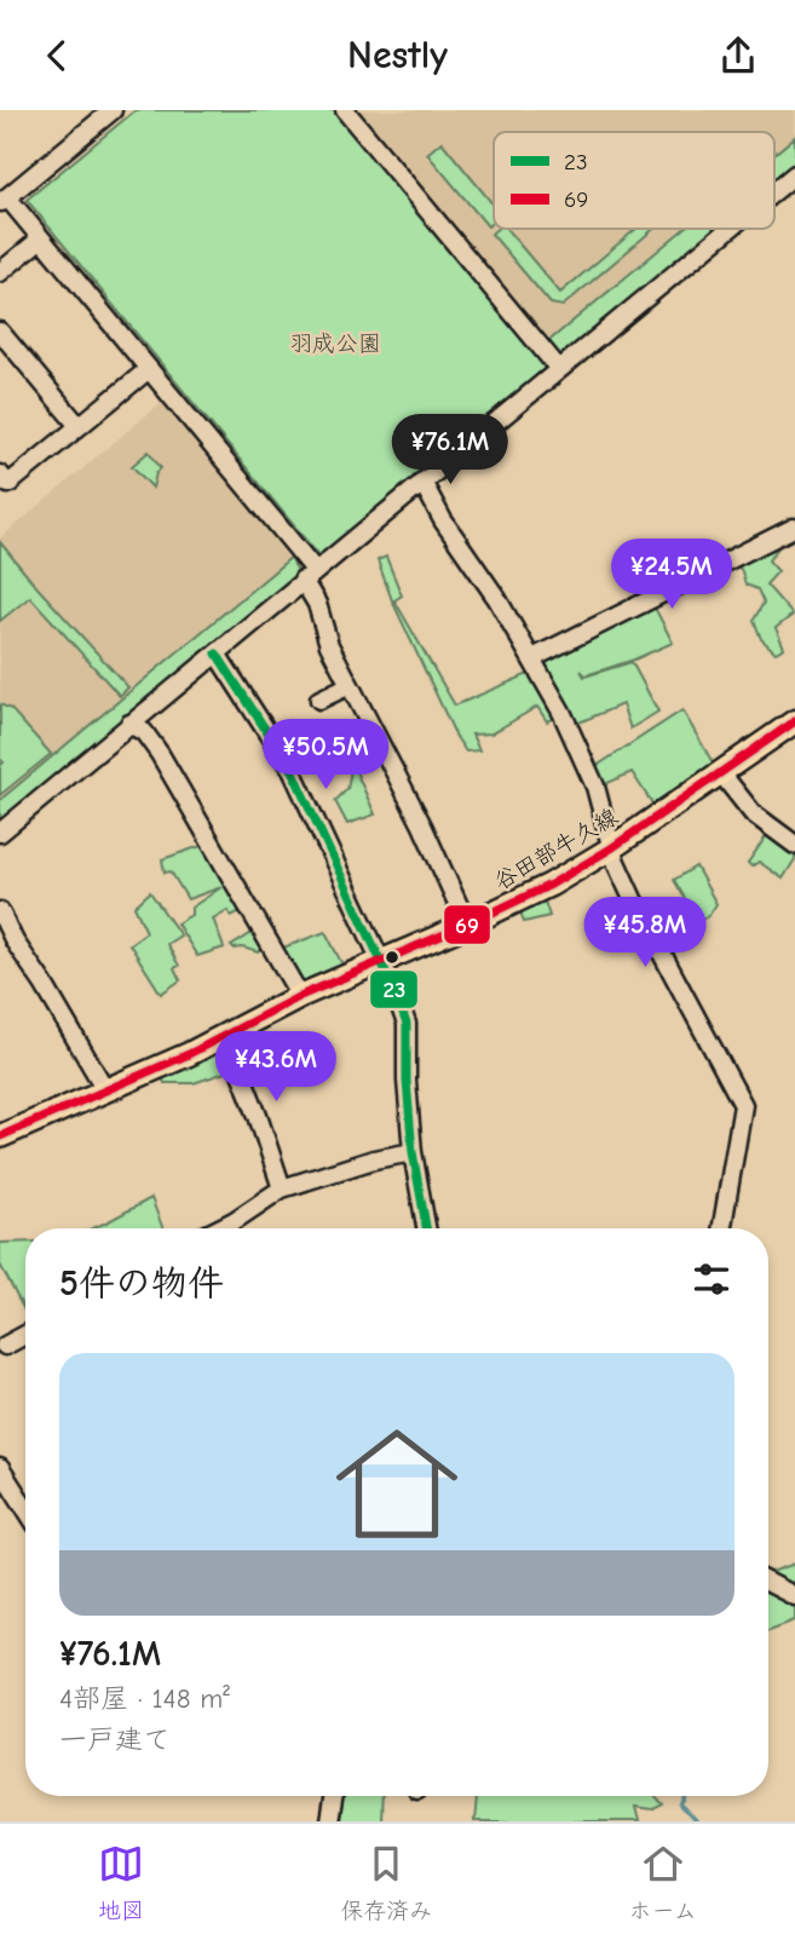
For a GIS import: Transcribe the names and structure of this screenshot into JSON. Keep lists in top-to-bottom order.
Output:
{
  "streets": {
    "main road": ["谷田部牛久線"]
  },
  "parks": ["羽成公園"],
  "lines": ["transit line 23", "transit line 69"],
  "legend": ["23", "69"],
  "page": {
    "header": "Nestly",
    "price": [
      "¥76.1M",
      "¥24.5M",
      "¥50.5M",
      "¥45.8M",
      "¥43.6M"
    ],
    "heading": "5件の物件",
    "list": [
      {
        "name": "¥76.1M",
        "note": "4部屋 · 148 m² · 一戸建て"
      }
    ],
    "tabs": ["地図", "保存済み", "ホーム"]
  }
}
